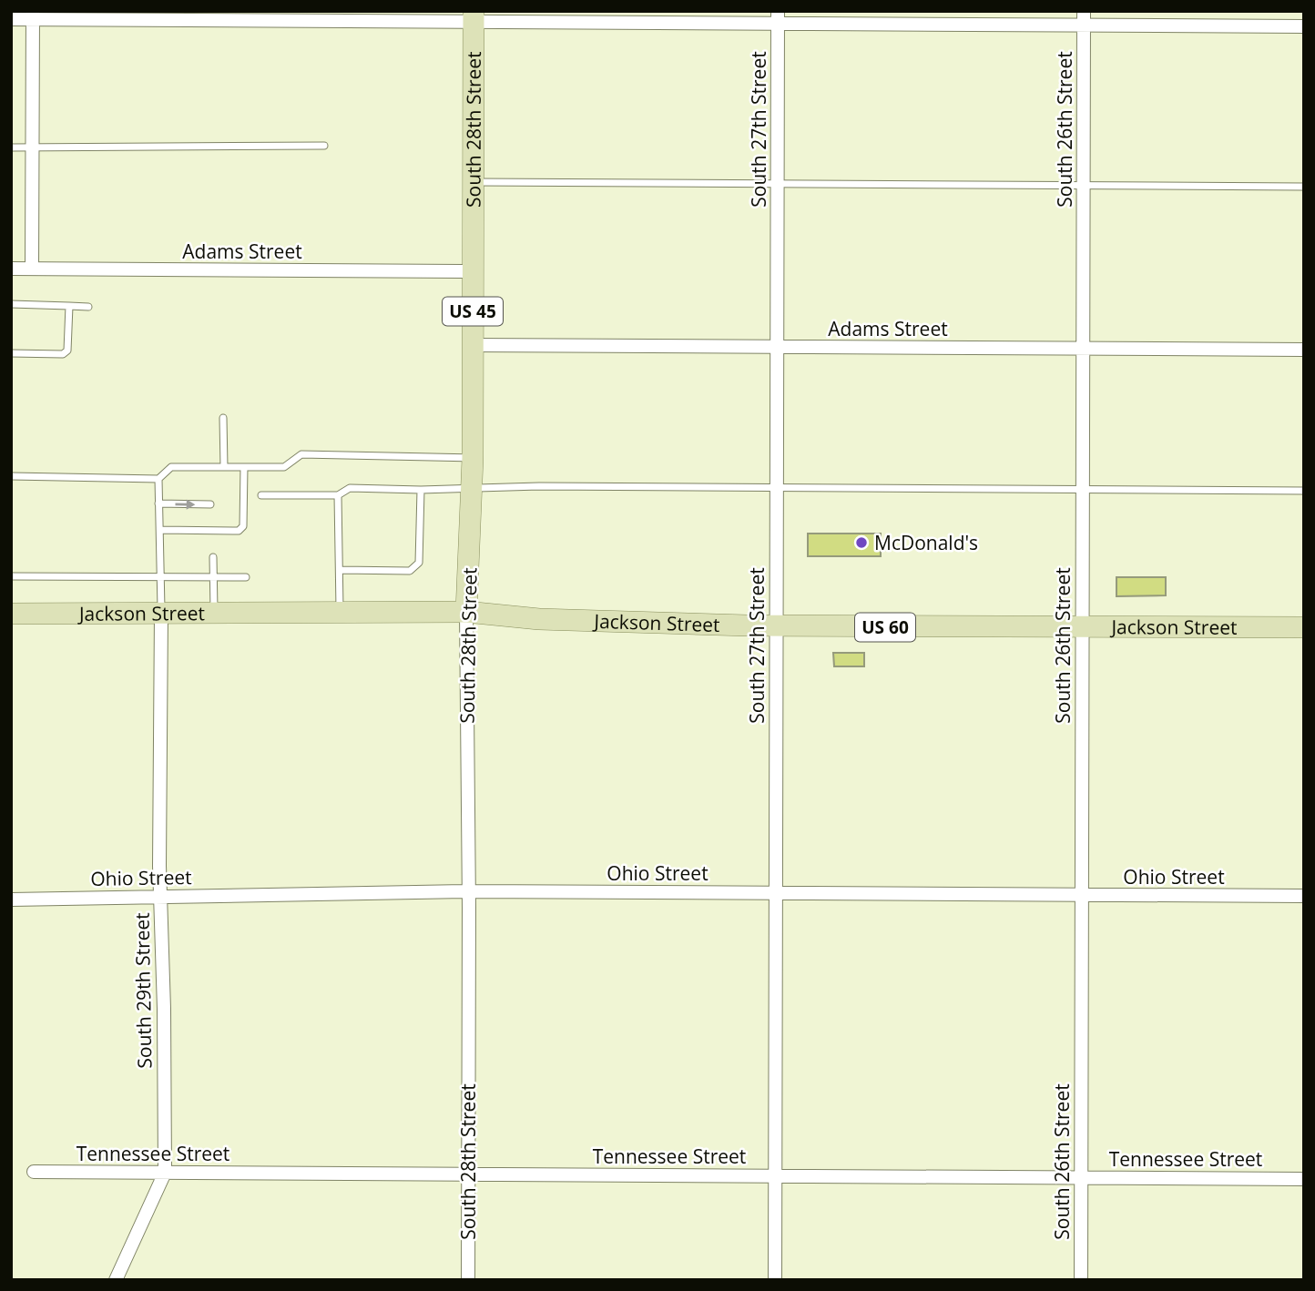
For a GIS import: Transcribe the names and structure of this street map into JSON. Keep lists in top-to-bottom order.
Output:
{
  "streets": {
    "main road": [
      "South 28th Street",
      "US 45",
      "Jackson Street",
      "US 60"
    ],
    "street": [
      "South 27th Street",
      "South 26th Street",
      "Adams Street",
      "Ohio Street",
      "South 29th Street",
      "Tennessee Street"
    ]
  },
  "crossings": [
    ["South 28th Street", "Adams Street"],
    ["South 28th Street", "Jackson Street"],
    ["South 28th Street", "Ohio Street"],
    ["South 28th Street", "Tennessee Street"],
    ["South 27th Street", "Adams Street"],
    ["South 27th Street", "Jackson Street"],
    ["South 27th Street", "Ohio Street"],
    ["South 27th Street", "Tennessee Street"],
    ["South 26th Street", "Adams Street"],
    ["South 26th Street", "Jackson Street"],
    ["South 26th Street", "Ohio Street"],
    ["South 26th Street", "Tennessee Street"],
    ["Jackson Street", "South 29th Street"],
    ["Ohio Street", "South 29th Street"],
    ["South 29th Street", "Tennessee Street"]
  ],
  "places": ["McDonald's"]
}
